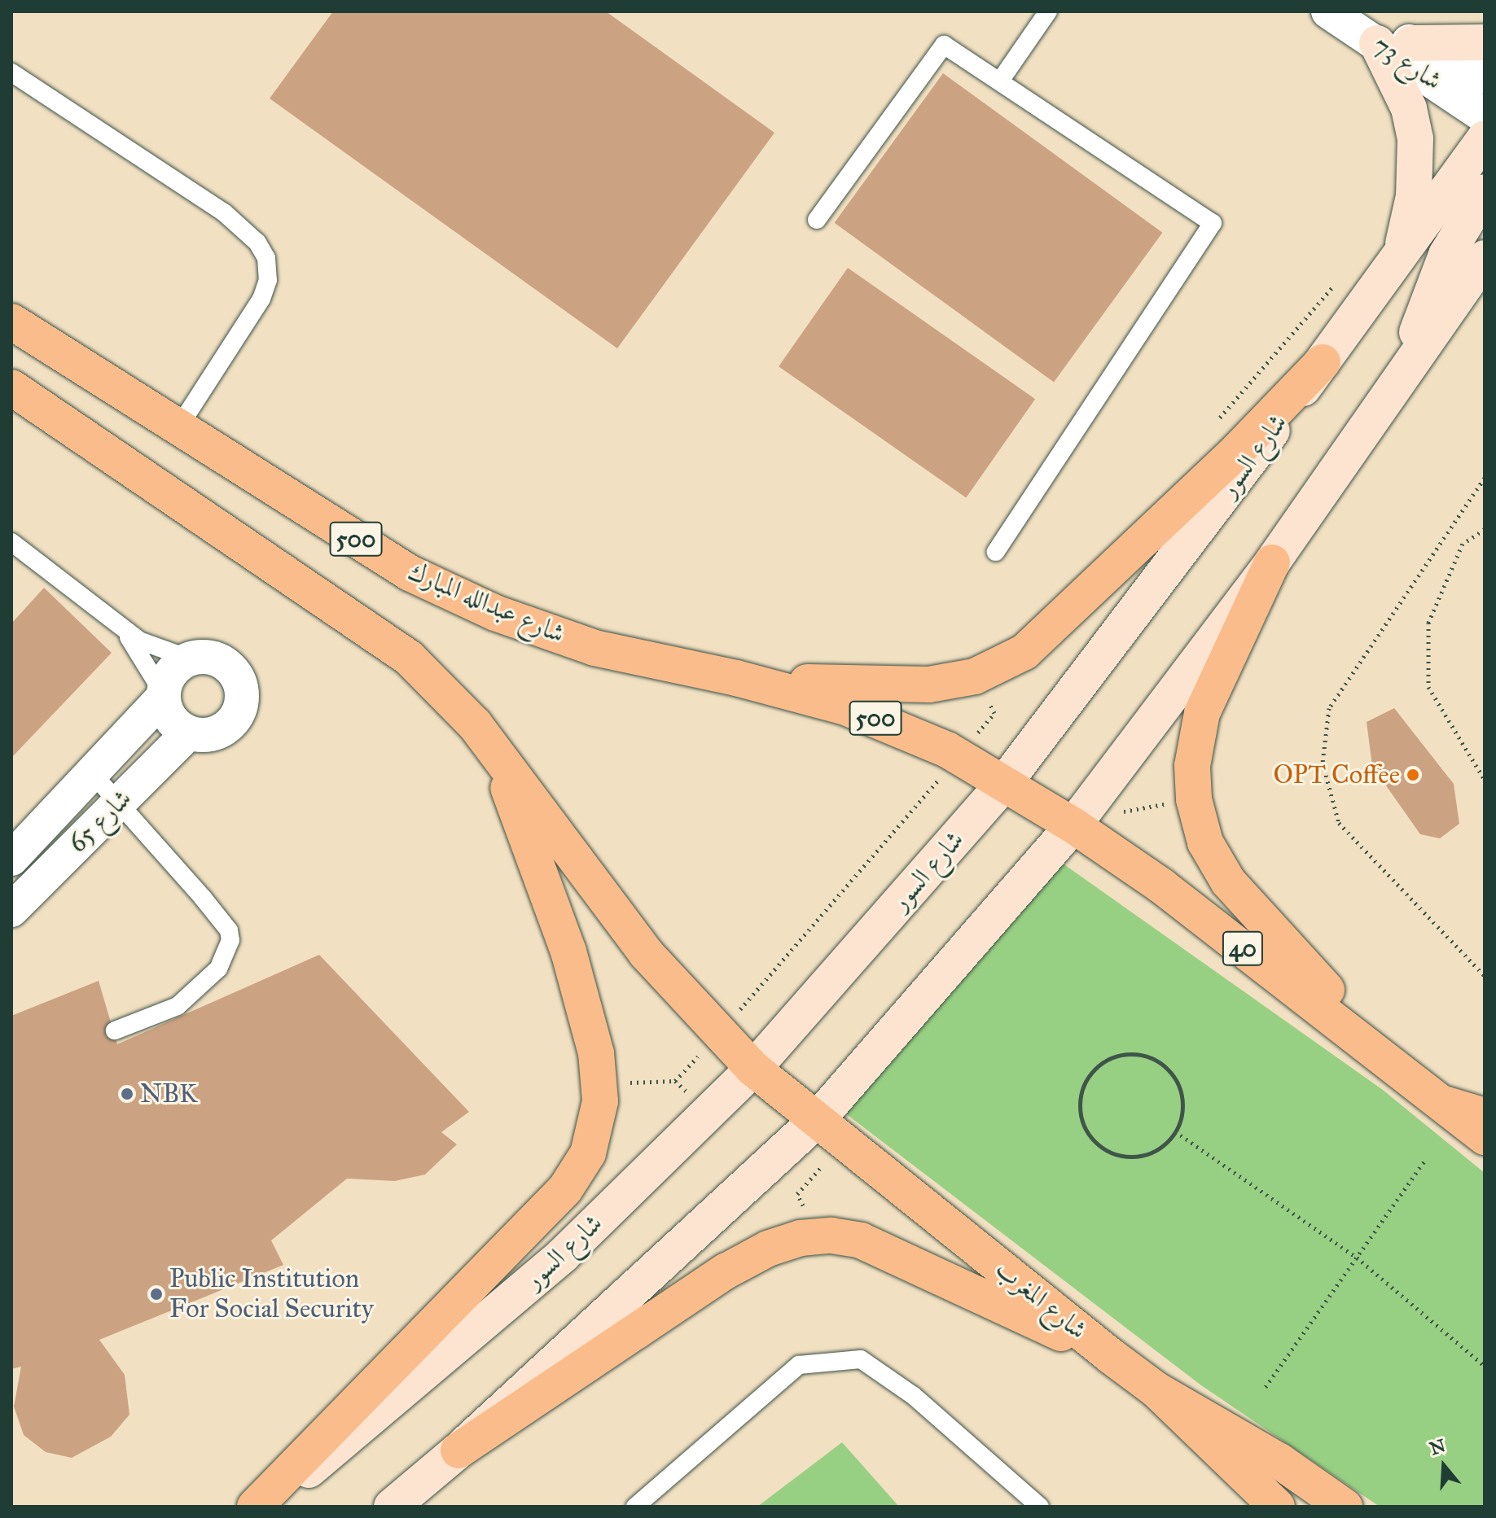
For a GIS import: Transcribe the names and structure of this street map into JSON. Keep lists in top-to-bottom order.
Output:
{
  "streets": {
    "main road": [
      "شارع السور",
      "500",
      "شارع عبدالله المبارك",
      "40",
      "شارع المغرب"
    ],
    "street": ["شارع 73", "شارع 65"]
  },
  "crossings": [
    ["شارع السور", "500"],
    ["شارع السور", "شارع عبدالله المبارك"],
    ["شارع السور", "40"],
    ["شارع السور", "شارع المغرب"],
    ["500", "شارع المغرب"],
    ["شارع عبدالله المبارك", "40"]
  ],
  "places": ["OPT Coffee", "NBK", "Public Institution For Social Security"],
  "north": "top"
}
